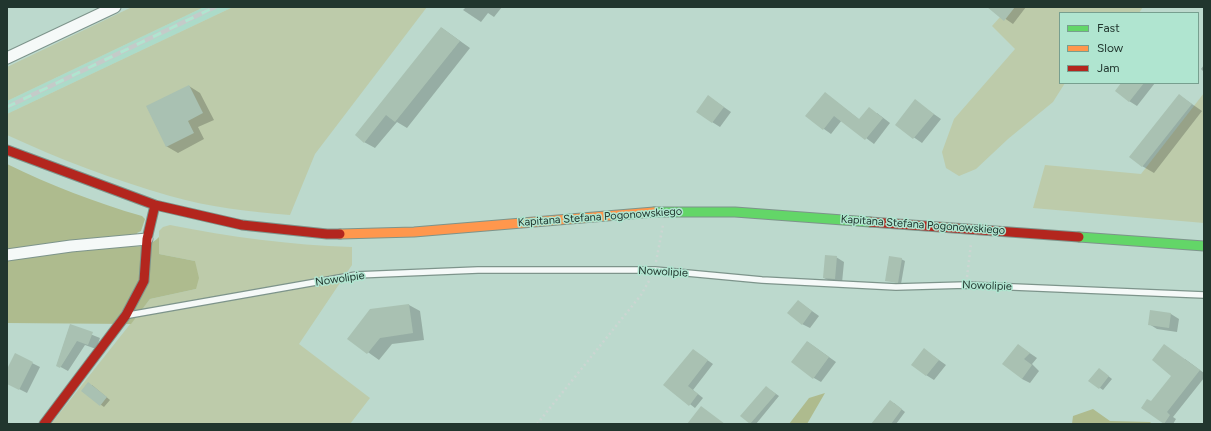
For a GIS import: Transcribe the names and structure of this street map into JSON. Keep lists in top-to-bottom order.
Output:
{
  "streets": {
    "main road": ["Kapitana Stefana Pogonowskiego"],
    "lane": ["Nowolipie"]
  },
  "legend": ["Fast", "Slow", "Jam"]
}
